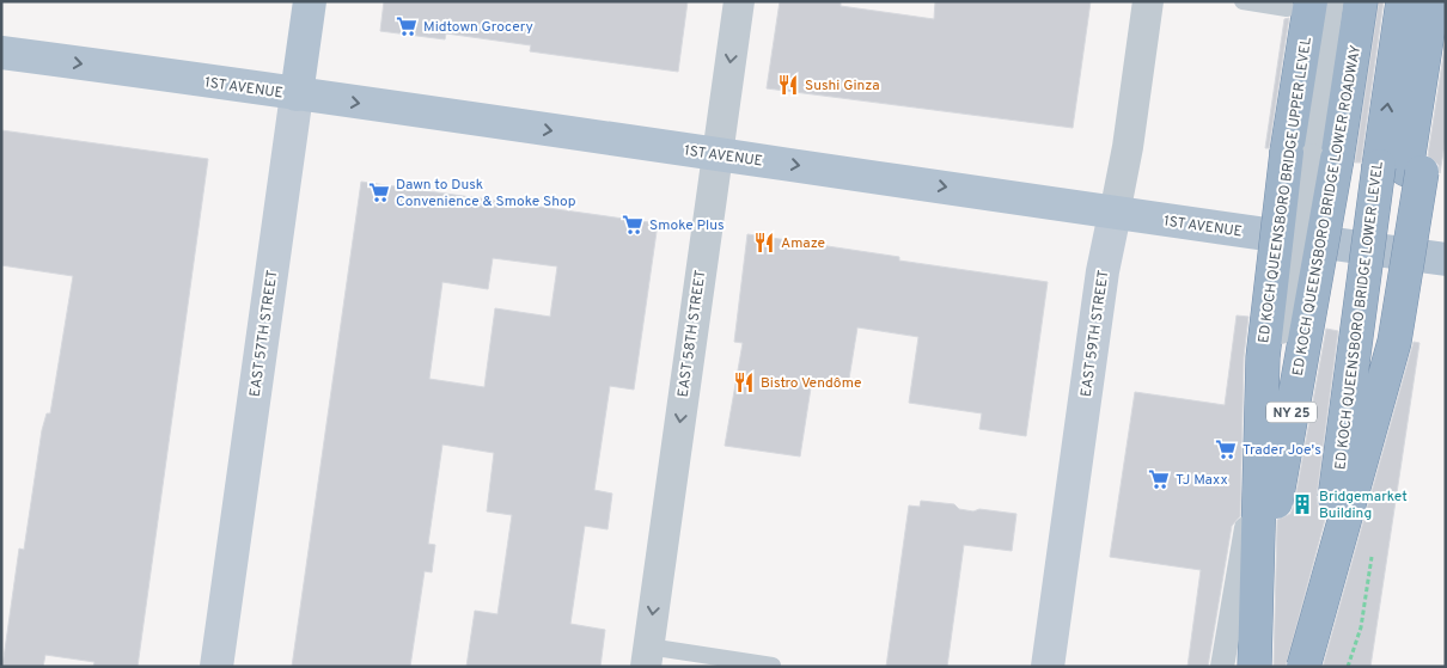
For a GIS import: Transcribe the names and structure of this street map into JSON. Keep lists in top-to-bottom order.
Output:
{
  "streets": {
    "highway": [
      "ED KOCH QUEENSBORO BRIDGE UPPER LEVEL",
      "ED KOCH QUEENSBORO BRIDGE LOWER ROADWAY",
      "ED KOCH QUEENSBORO BRIDGE LOWER LEVEL",
      "NY 25"
    ],
    "main road": ["1ST AVENUE", "EAST 57TH STREET", "EAST 59TH STREET"],
    "street": ["EAST 58TH STREET"]
  },
  "crossings": [
    ["1ST AVENUE", "EAST 57TH STREET"],
    ["1ST AVENUE", "EAST 58TH STREET"],
    ["1ST AVENUE", "EAST 59TH STREET"]
  ],
  "one_way": ["1ST AVENUE", "EAST 58TH STREET"],
  "places": {
    "supermarket": [
      "Midtown Grocery",
      "Dawn to Dusk Convenience & Smoke Shop",
      "Smoke Plus",
      "Trader Joe's",
      "TJ Maxx"
    ],
    "restaurant": ["Sushi Ginza", "Amaze", "Bistro Vendôme"],
    "building": ["Bridgemarket Building"]
  }
}
